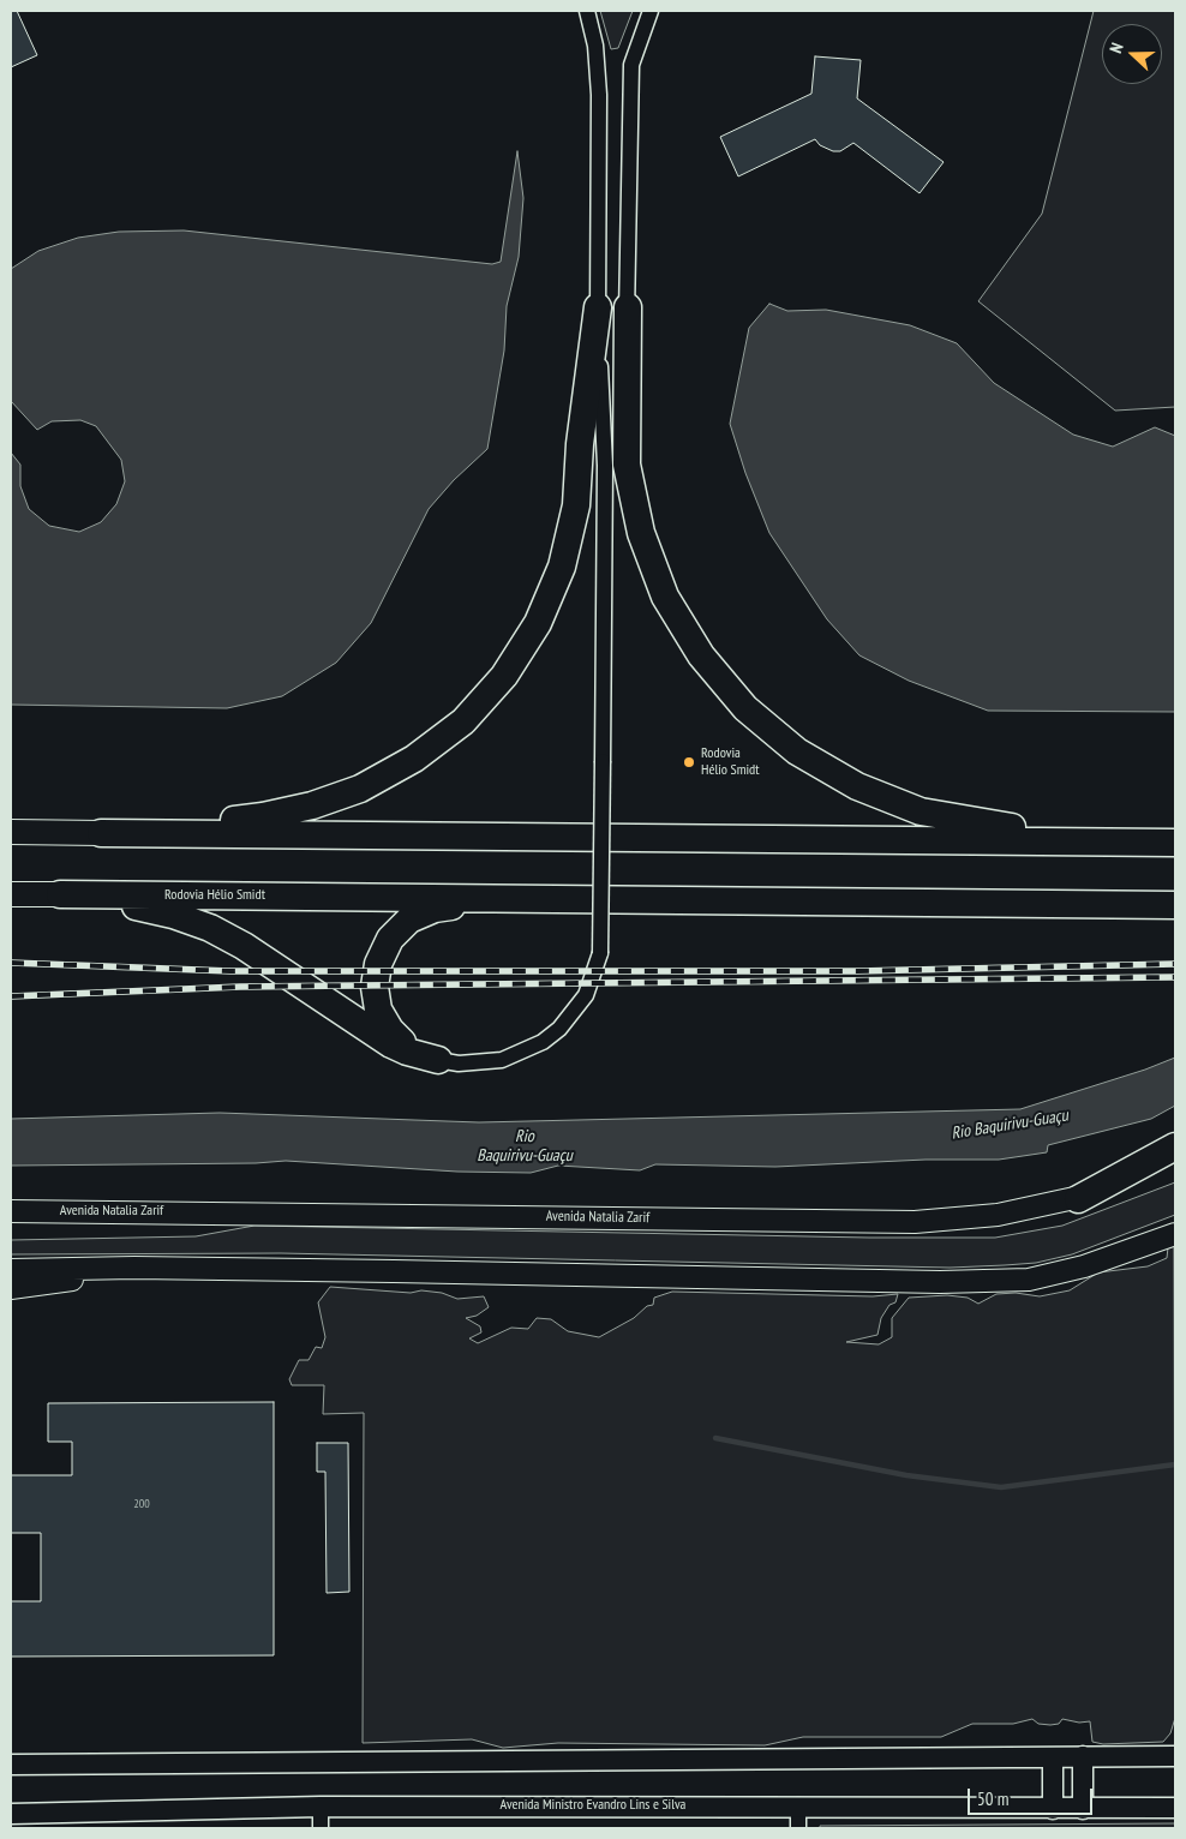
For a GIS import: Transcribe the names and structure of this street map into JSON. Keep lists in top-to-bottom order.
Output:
{
  "streets": {
    "highway": ["Rodovia Hélio Smidt"],
    "main road": ["Avenida Natalia Zarif"],
    "street": ["Avenida Ministro Evandro Lins e Silva"]
  },
  "water": ["Rio Baquirivu-Guaçu"],
  "places": ["Rodovia Hélio Smidt"],
  "house_numbers": ["200"],
  "scale_bar": "50 m",
  "north": "left"
}
